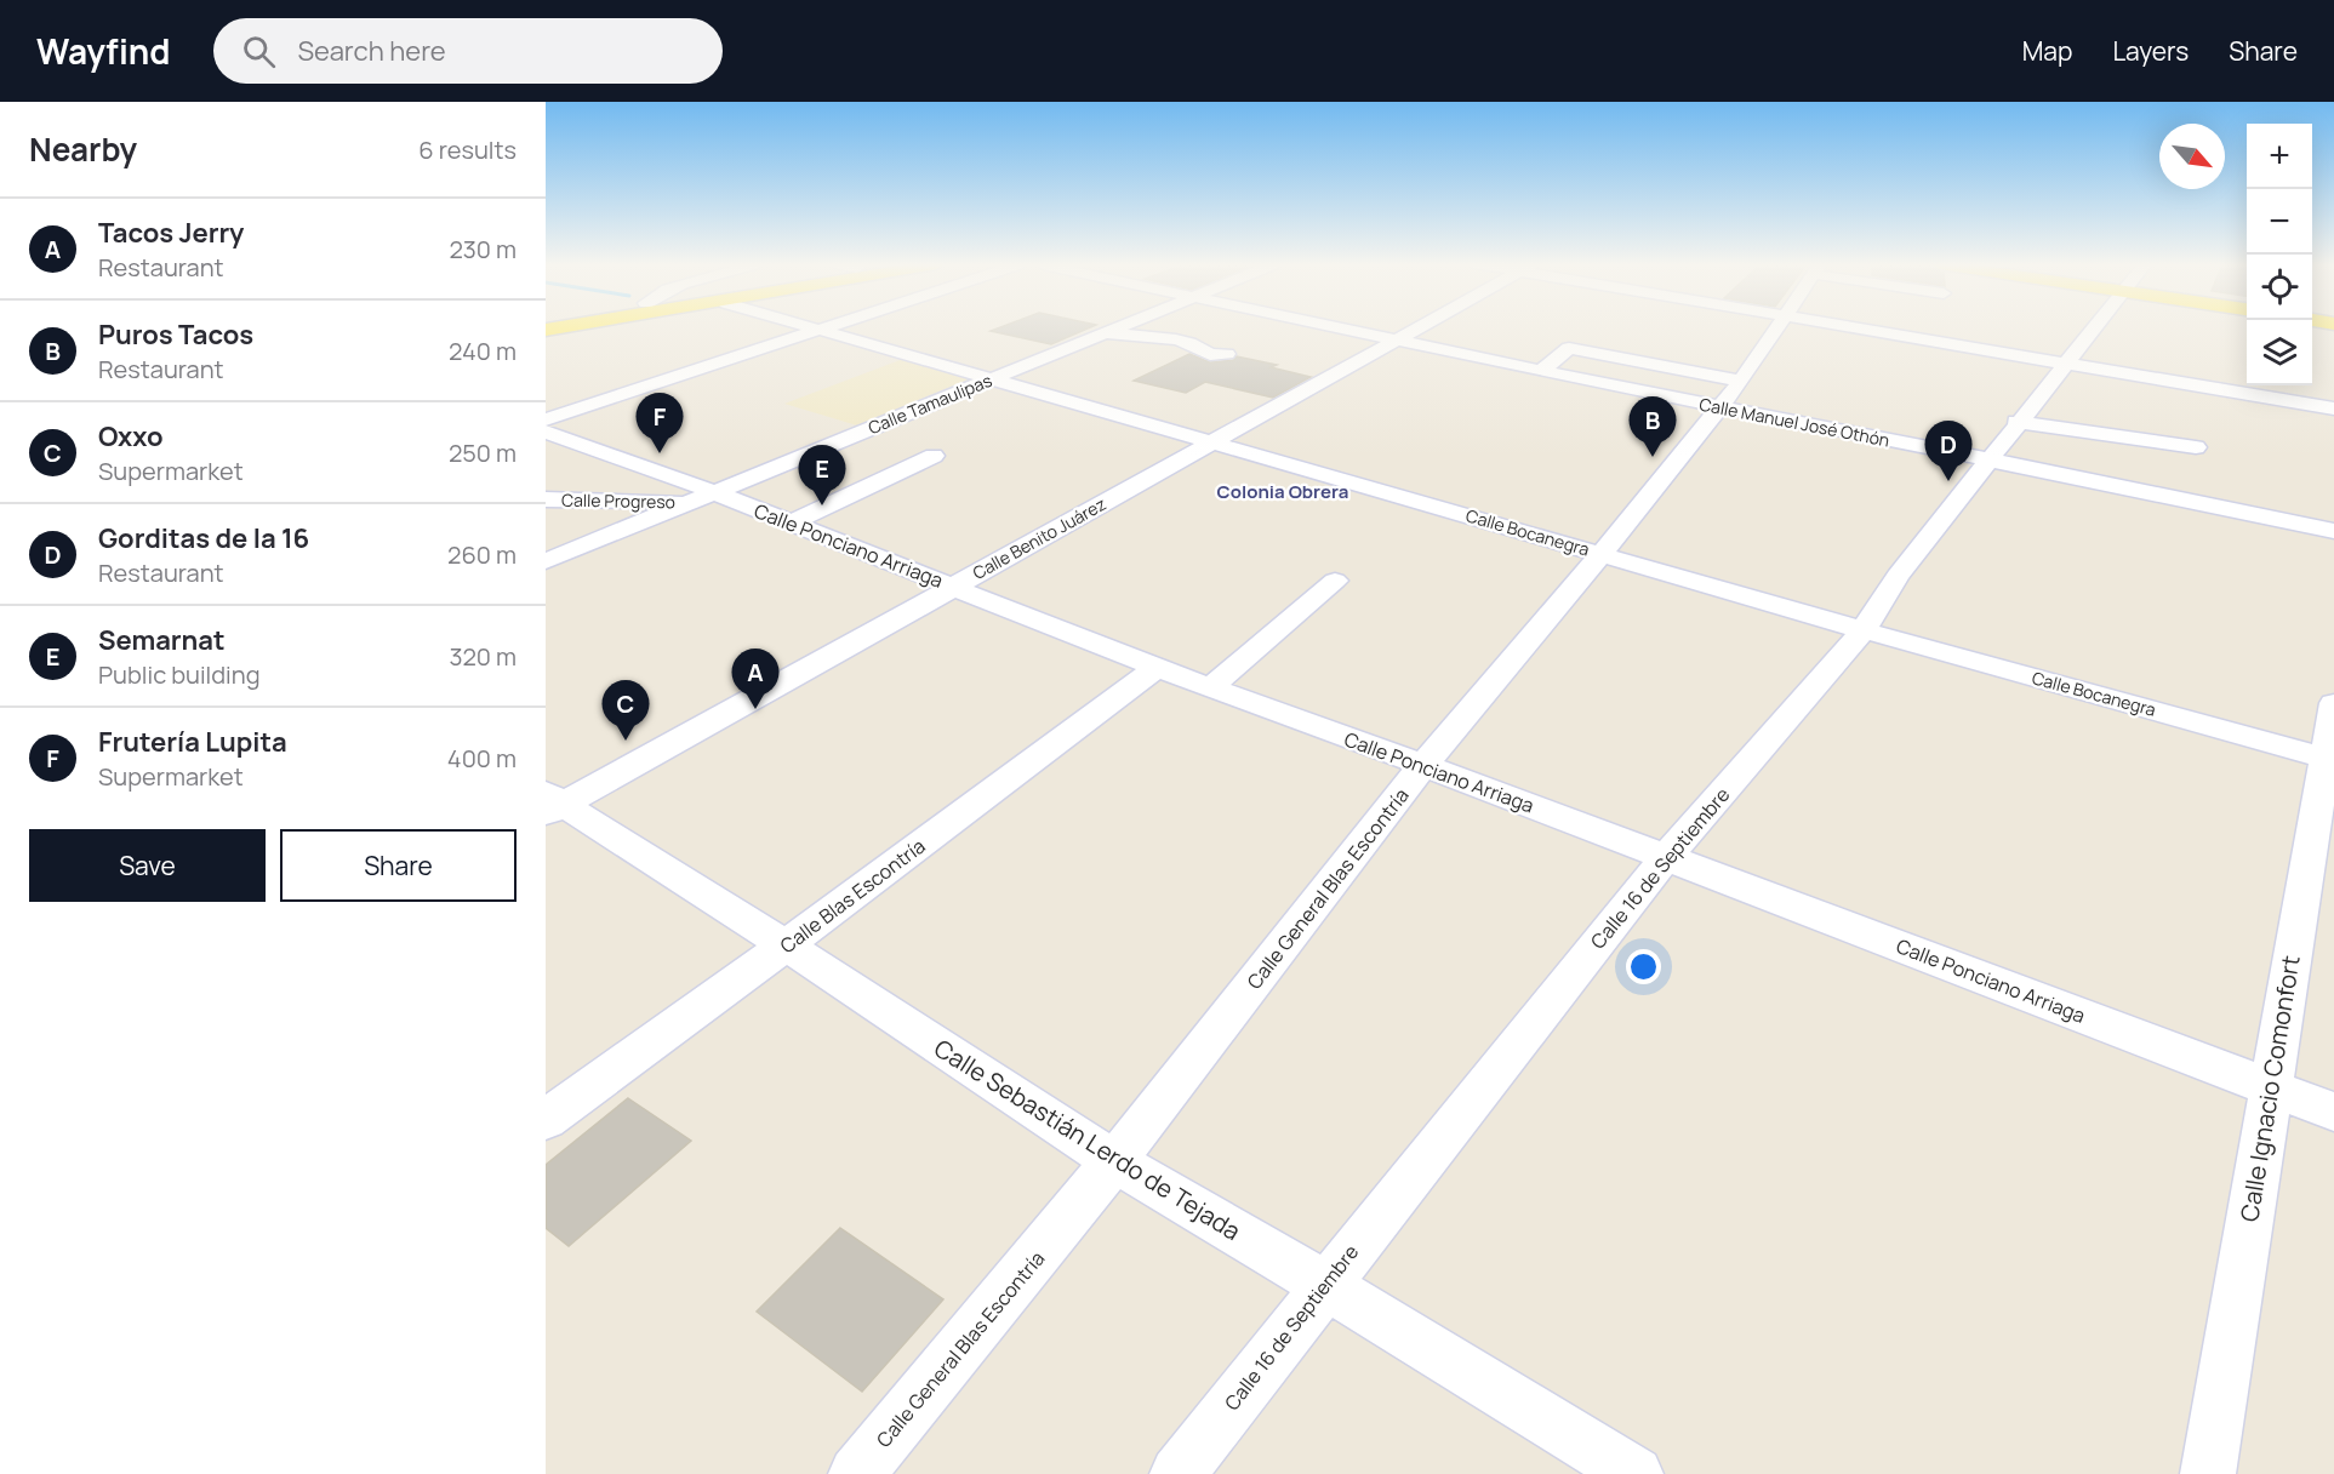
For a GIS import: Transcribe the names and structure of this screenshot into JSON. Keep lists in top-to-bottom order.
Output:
{
  "streets": {
    "street": [
      "Calle Tamaulipas",
      "Calle Manuel José Othón",
      "Calle Progreso",
      "Calle Bocanegra",
      "Calle Benito Juárez",
      "Calle Ponciano Arriaga",
      "Calle 16 de Septiembre",
      "Calle General Blas Escontría",
      "Calle Blas Escontría",
      "Calle Ignacio Comonfort",
      "Calle Sebastián Lerdo de Tejada"
    ]
  },
  "crossings": [
    ["Calle Tamaulipas", "Calle Progreso"],
    ["Calle Tamaulipas", "Calle Bocanegra"],
    ["Calle Tamaulipas", "Calle Ponciano Arriaga"],
    ["Calle Manuel José Othón", "Calle Benito Juárez"],
    ["Calle Manuel José Othón", "Calle 16 de Septiembre"],
    ["Calle Manuel José Othón", "Calle General Blas Escontría"],
    ["Calle Progreso", "Calle Ponciano Arriaga"],
    ["Calle Bocanegra", "Calle Benito Juárez"],
    ["Calle Bocanegra", "Calle 16 de Septiembre"],
    ["Calle Bocanegra", "Calle General Blas Escontría"],
    ["Calle Bocanegra", "Calle Ignacio Comonfort"],
    ["Calle Benito Juárez", "Calle Ponciano Arriaga"],
    ["Calle Benito Juárez", "Calle Sebastián Lerdo de Tejada"],
    ["Calle Ponciano Arriaga", "Calle 16 de Septiembre"],
    ["Calle Ponciano Arriaga", "Calle General Blas Escontría"],
    ["Calle Ponciano Arriaga", "Calle Blas Escontría"],
    ["Calle Ponciano Arriaga", "Calle Ignacio Comonfort"],
    ["Calle 16 de Septiembre", "Calle Sebastián Lerdo de Tejada"],
    ["Calle General Blas Escontría", "Calle Sebastián Lerdo de Tejada"],
    ["Calle Blas Escontría", "Calle Sebastián Lerdo de Tejada"]
  ],
  "districts": ["Colonia Obrera"],
  "north": "bottom right",
  "page": {
    "header": "Wayfind",
    "search": "Search here",
    "nav": ["Map", "Layers", "Share"],
    "heading": ["Nearby", "6 results"],
    "map_buttons": ["+", "−"],
    "list": [
      {
        "mark": "A",
        "name": "Tacos Jerry",
        "note": "Restaurant",
        "value": "230 m"
      },
      {
        "mark": "B",
        "name": "Puros Tacos",
        "note": "Restaurant",
        "value": "240 m"
      },
      {
        "mark": "C",
        "name": "Oxxo",
        "note": "Supermarket",
        "value": "250 m"
      },
      {
        "mark": "D",
        "name": "Gorditas de la 16",
        "note": "Restaurant",
        "value": "260 m"
      },
      {
        "mark": "E",
        "name": "Semarnat",
        "note": "Public building",
        "value": "320 m"
      },
      {
        "mark": "F",
        "name": "Frutería Lupita",
        "note": "Supermarket",
        "value": "400 m"
      }
    ],
    "pins": [
      "F",
      "B",
      "D",
      "E",
      "A",
      "C"
    ],
    "buttons": ["Save", "Share"]
  }
}
